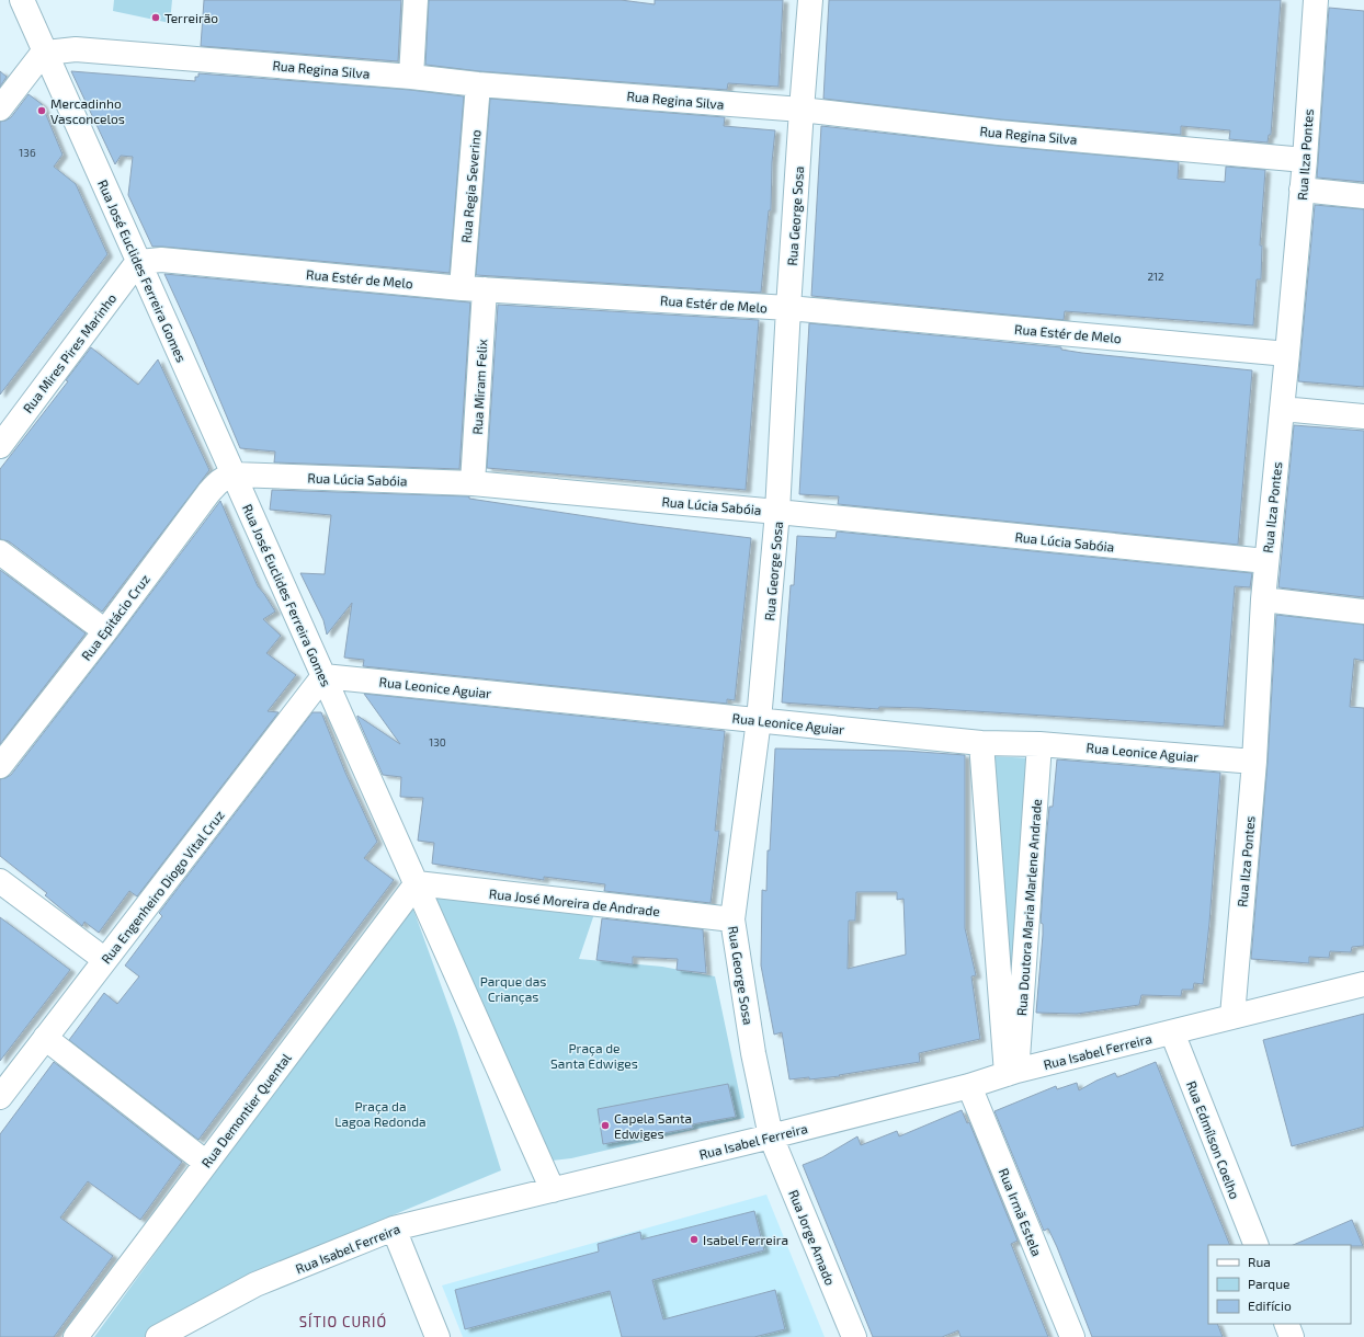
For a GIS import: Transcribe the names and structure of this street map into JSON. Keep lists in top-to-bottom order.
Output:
{
  "streets": {
    "street": [
      "Rua Regina Silva",
      "Rua Ilza Pontes",
      "Rua Regia Severino",
      "Rua George Sosa",
      "Rua José Euclides Ferreira Gomes",
      "Rua Estér de Melo",
      "Rua Mires Pires Marinho",
      "Rua Miram Felix",
      "Rua Lúcia Sabóia",
      "Rua Epitácio Cruz",
      "Rua Leonice Aguiar",
      "Rua Engenheiro Diogo Vital Cruz",
      "Rua José Moreira de Andrade",
      "Rua Doutora Maria Marlene Andrade",
      "Rua Isabel Ferreira",
      "Rua Demontier Quental",
      "Rua Edmílson Coelho",
      "Rua Irmã Estela",
      "Rua Jorge Amado"
    ]
  },
  "crossings": [
    ["Rua Regina Silva", "Rua Ilza Pontes"],
    ["Rua Regina Silva", "Rua Regia Severino"],
    ["Rua Regina Silva", "Rua George Sosa"],
    ["Rua Regina Silva", "Rua José Euclides Ferreira Gomes"],
    ["Rua Ilza Pontes", "Rua Estér de Melo"],
    ["Rua Ilza Pontes", "Rua Lúcia Sabóia"],
    ["Rua Ilza Pontes", "Rua Leonice Aguiar"],
    ["Rua Ilza Pontes", "Rua Isabel Ferreira"],
    ["Rua Regia Severino", "Rua Estér de Melo"],
    ["Rua Regia Severino", "Rua Miram Felix"],
    ["Rua George Sosa", "Rua Estér de Melo"],
    ["Rua George Sosa", "Rua Lúcia Sabóia"],
    ["Rua George Sosa", "Rua Leonice Aguiar"],
    ["Rua George Sosa", "Rua José Moreira de Andrade"],
    ["Rua George Sosa", "Rua Isabel Ferreira"],
    ["Rua George Sosa", "Rua Jorge Amado"],
    ["Rua José Euclides Ferreira Gomes", "Rua Estér de Melo"],
    ["Rua José Euclides Ferreira Gomes", "Rua Mires Pires Marinho"],
    ["Rua José Euclides Ferreira Gomes", "Rua Lúcia Sabóia"],
    ["Rua José Euclides Ferreira Gomes", "Rua Epitácio Cruz"],
    ["Rua José Euclides Ferreira Gomes", "Rua Leonice Aguiar"],
    ["Rua José Euclides Ferreira Gomes", "Rua Engenheiro Diogo Vital Cruz"],
    ["Rua José Euclides Ferreira Gomes", "Rua José Moreira de Andrade"],
    ["Rua José Euclides Ferreira Gomes", "Rua Isabel Ferreira"],
    ["Rua José Euclides Ferreira Gomes", "Rua Demontier Quental"],
    ["Rua Estér de Melo", "Rua Mires Pires Marinho"],
    ["Rua Estér de Melo", "Rua Miram Felix"],
    ["Rua Miram Felix", "Rua Lúcia Sabóia"],
    ["Rua Lúcia Sabóia", "Rua Epitácio Cruz"],
    ["Rua Leonice Aguiar", "Rua Engenheiro Diogo Vital Cruz"],
    ["Rua Leonice Aguiar", "Rua Doutora Maria Marlene Andrade"],
    ["Rua José Moreira de Andrade", "Rua Demontier Quental"],
    ["Rua Doutora Maria Marlene Andrade", "Rua Isabel Ferreira"],
    ["Rua Isabel Ferreira", "Rua Edmílson Coelho"],
    ["Rua Isabel Ferreira", "Rua Irmã Estela"],
    ["Rua Isabel Ferreira", "Rua Jorge Amado"]
  ],
  "districts": ["SÍTIO CURIÓ"],
  "parks": ["Parque das Crianças", "Praça de Santa Edwiges", "Praça da Lagoa Redonda"],
  "places": [
    "Terreirão",
    "Mercadinho Vasconcelos",
    "Capela Santa Edwiges",
    "Isabel Ferreira"
  ],
  "house_numbers": ["136", "212", "130"],
  "legend": ["Rua", "Parque", "Edifício"]
}
